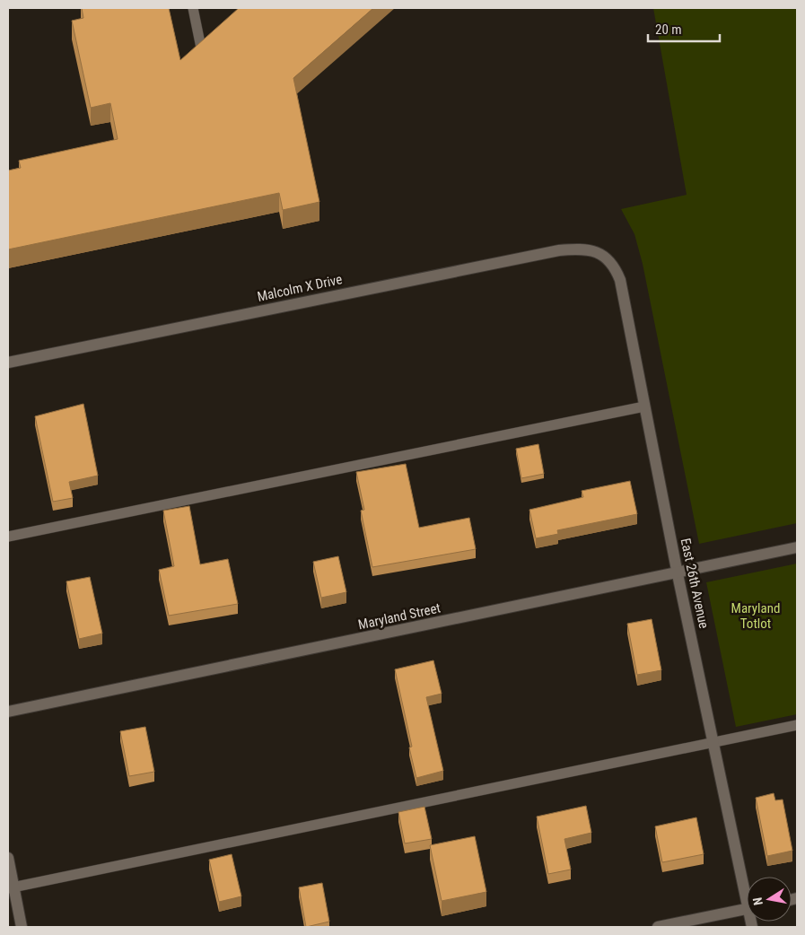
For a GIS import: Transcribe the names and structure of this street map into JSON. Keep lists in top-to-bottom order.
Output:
{
  "streets": {
    "street": ["Malcolm X Drive", "East 26th Avenue", "Maryland Street"]
  },
  "crossings": [
    ["Malcolm X Drive", "East 26th Avenue"],
    ["East 26th Avenue", "Maryland Street"]
  ],
  "parks": ["Maryland Totlot"],
  "scale_bar": "20 m",
  "north": "left"
}
